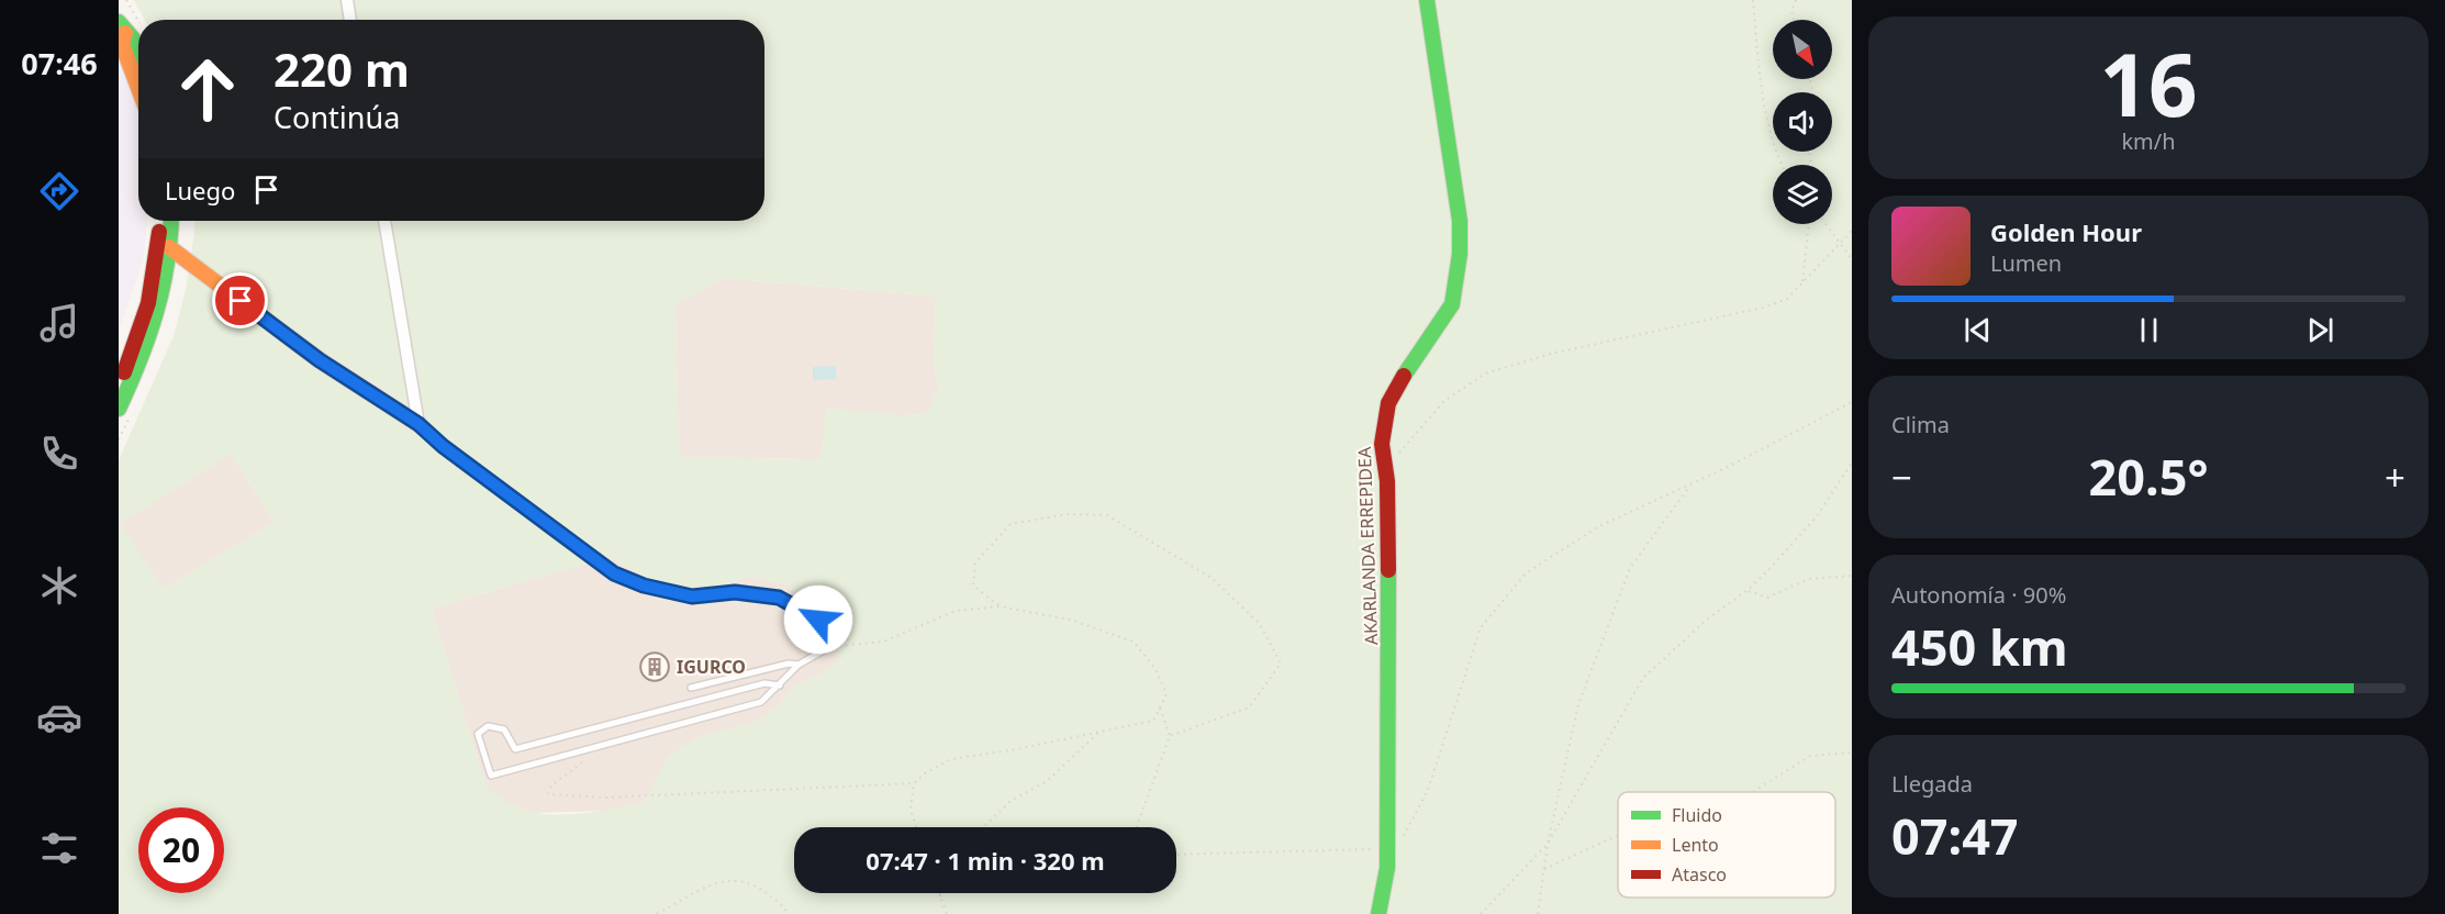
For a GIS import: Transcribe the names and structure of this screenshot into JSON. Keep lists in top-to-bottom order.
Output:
{
  "streets": {
    "street": ["AKARLANDA ERREPIDEA"]
  },
  "places": {
    "building": ["IGURCO"]
  },
  "legend": ["Fluido", "Lento", "Atasco"],
  "north": "bottom right",
  "page": {
    "tabs": "07:46",
    "tile": [
      ["16", "km/h"],
      "Clima",
      ["Autonomía · 90%", "450 km"],
      ["Llegada", "07:47"]
    ],
    "turn": ["220 m", "Continúa"],
    "then": "Luego",
    "song": ["Golden Hour", "Lumen"],
    "heat": ["−", "20.5°", "+"],
    "limit": "20",
    "trip": "07:47 · 1 min · 320 m"
  }
}
